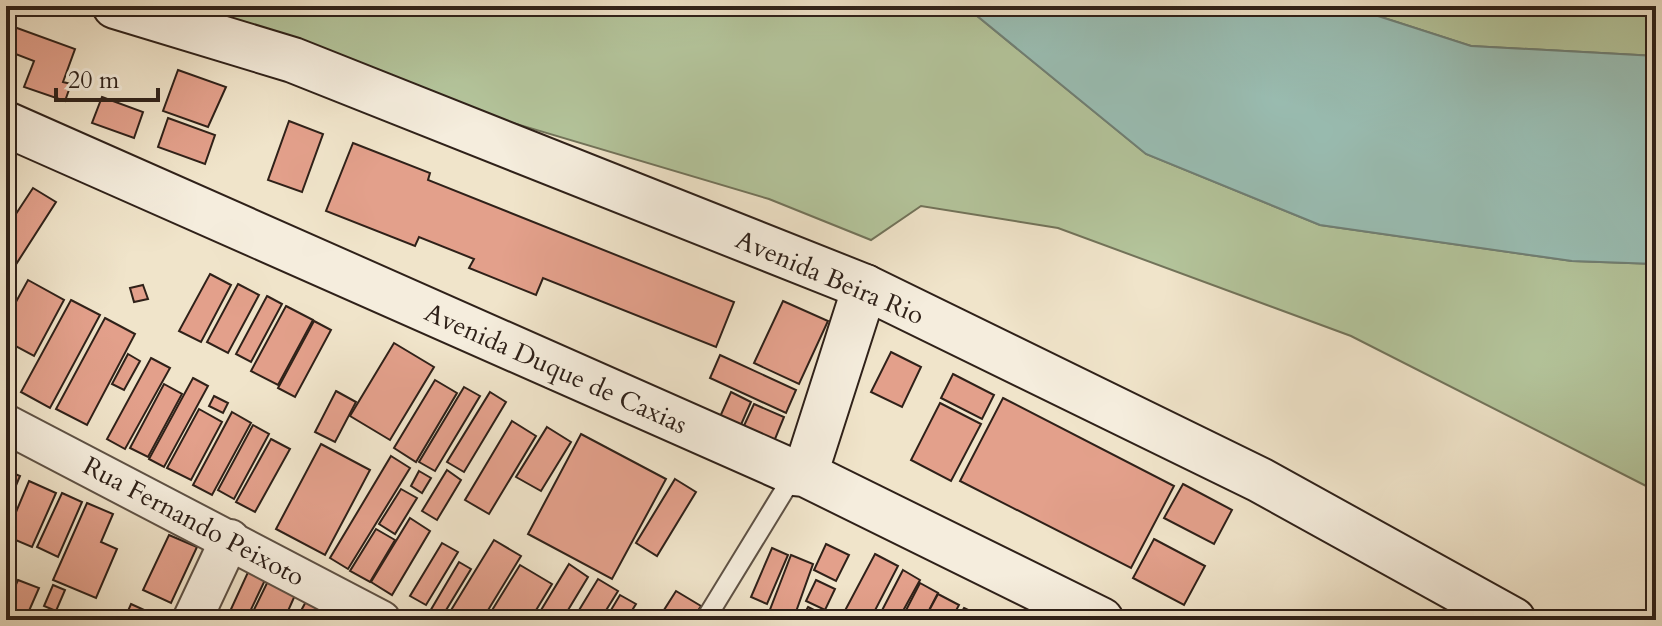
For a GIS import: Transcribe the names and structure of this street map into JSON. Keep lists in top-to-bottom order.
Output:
{
  "streets": {
    "main road": ["Avenida Beira Rio", "Avenida Duque de Caxias"],
    "street": ["Rua Fernando Peixoto"]
  },
  "scale_bar": "20 m"
}
